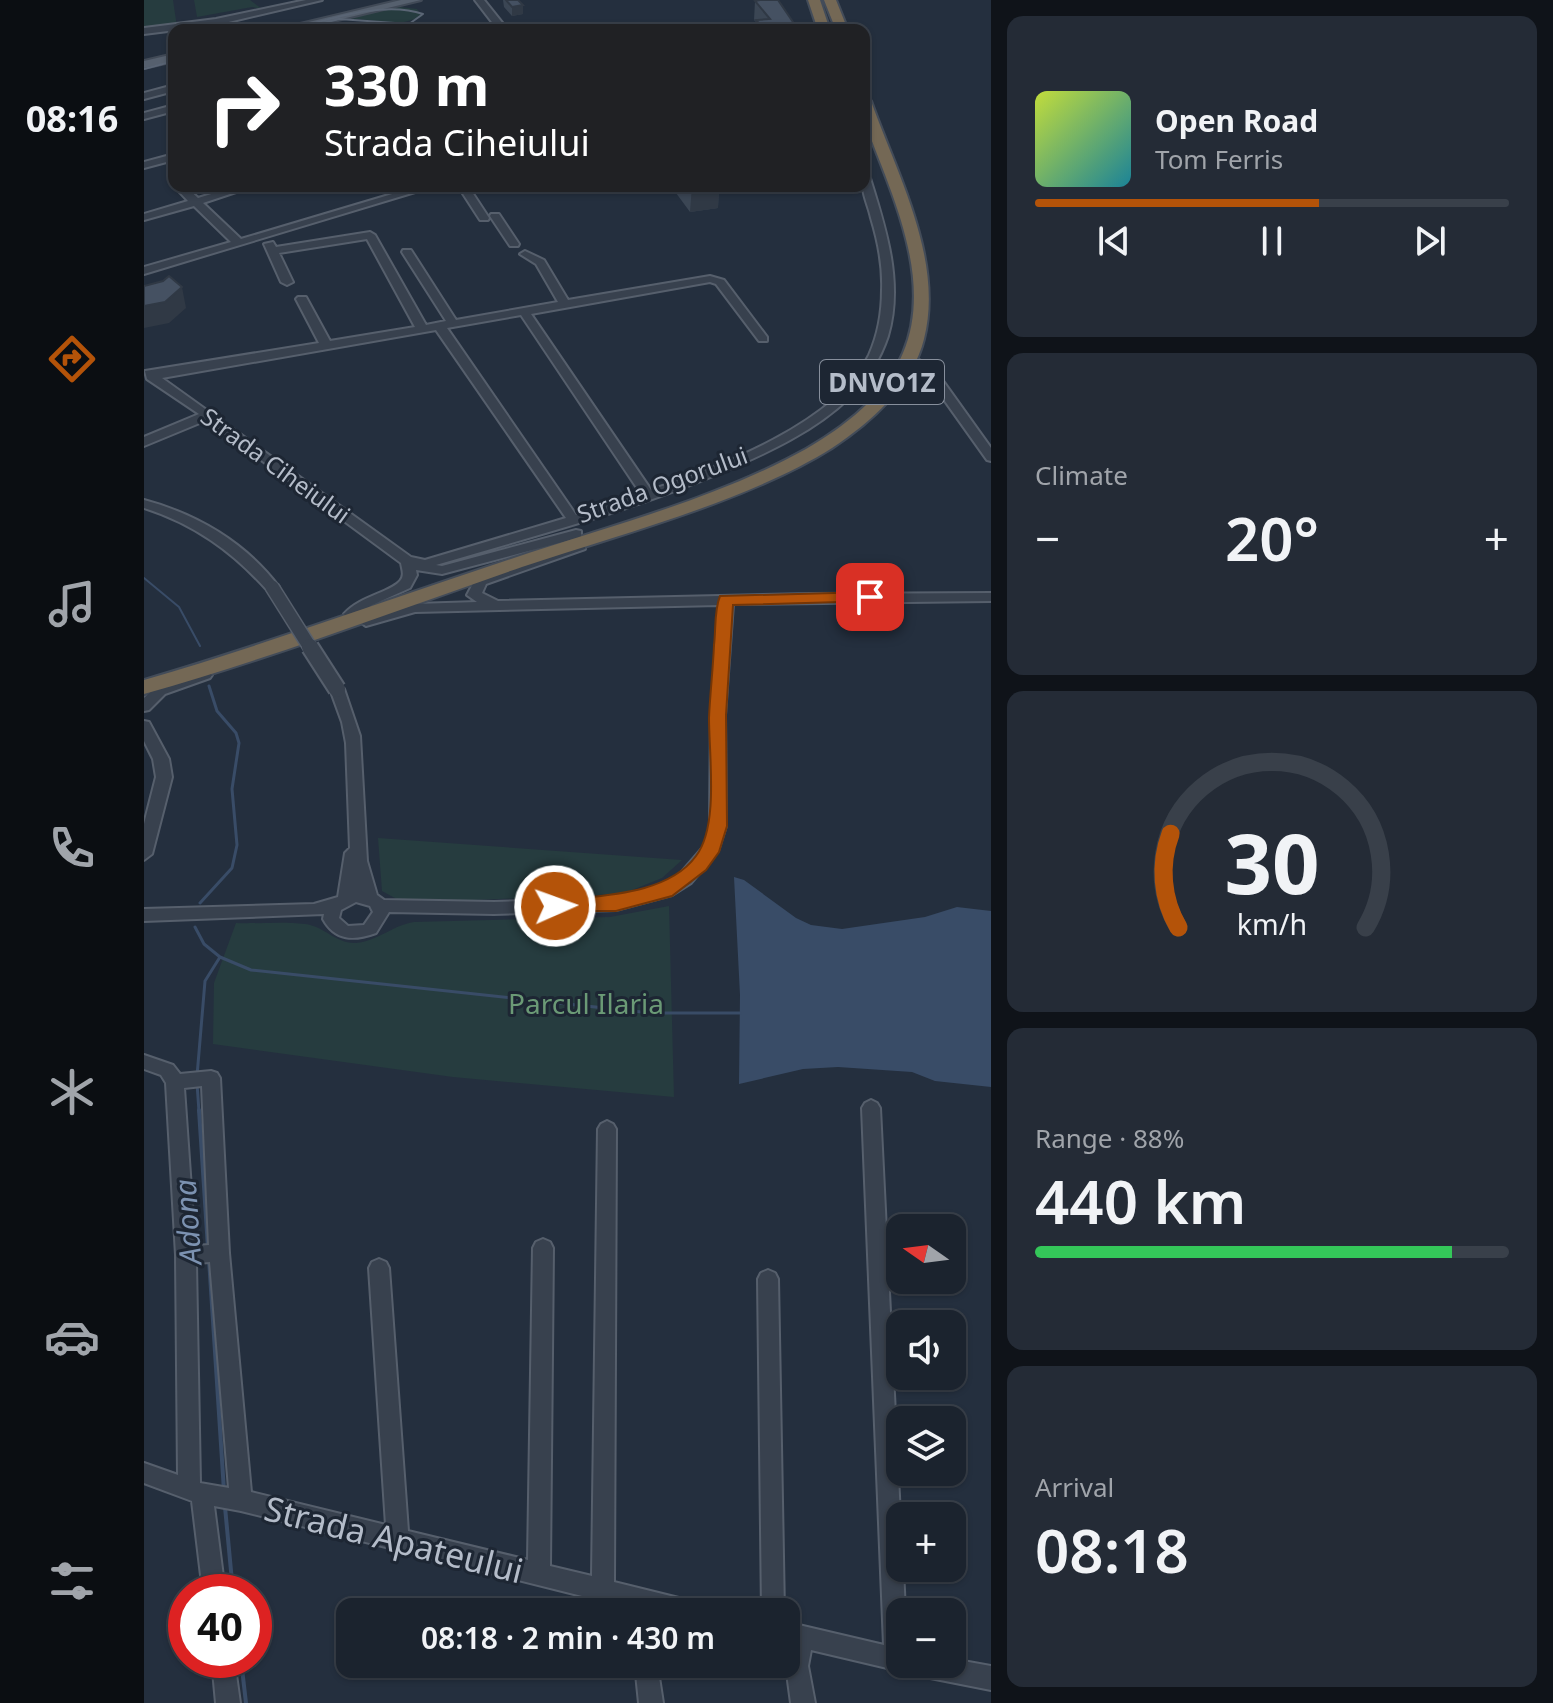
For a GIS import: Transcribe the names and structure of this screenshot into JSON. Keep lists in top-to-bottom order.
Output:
{
  "streets": {
    "highway": ["DNVO1Z", "Strada Ogorului"],
    "street": ["Strada Ciheiului", "Strada Apateului"]
  },
  "crossings": [
    ["Strada Ciheiului", "Strada Ogorului"]
  ],
  "water": ["Adona"],
  "parks": ["Parcul Ilaria"],
  "north": "left",
  "page": {
    "tabs": "08:16",
    "turn": ["330 m", "Strada Ciheiului"],
    "song": ["Open Road", "Tom Ferris"],
    "tile": [
      "Climate",
      ["Range · 88%", "440 km"],
      ["Arrival", "08:18"]
    ],
    "heat": ["−", "20°", "+"],
    "map_buttons": ["+", "−"],
    "limit": "40",
    "trip": "08:18 · 2 min · 430 m",
    "gauge": ["30", "km/h"]
  }
}
